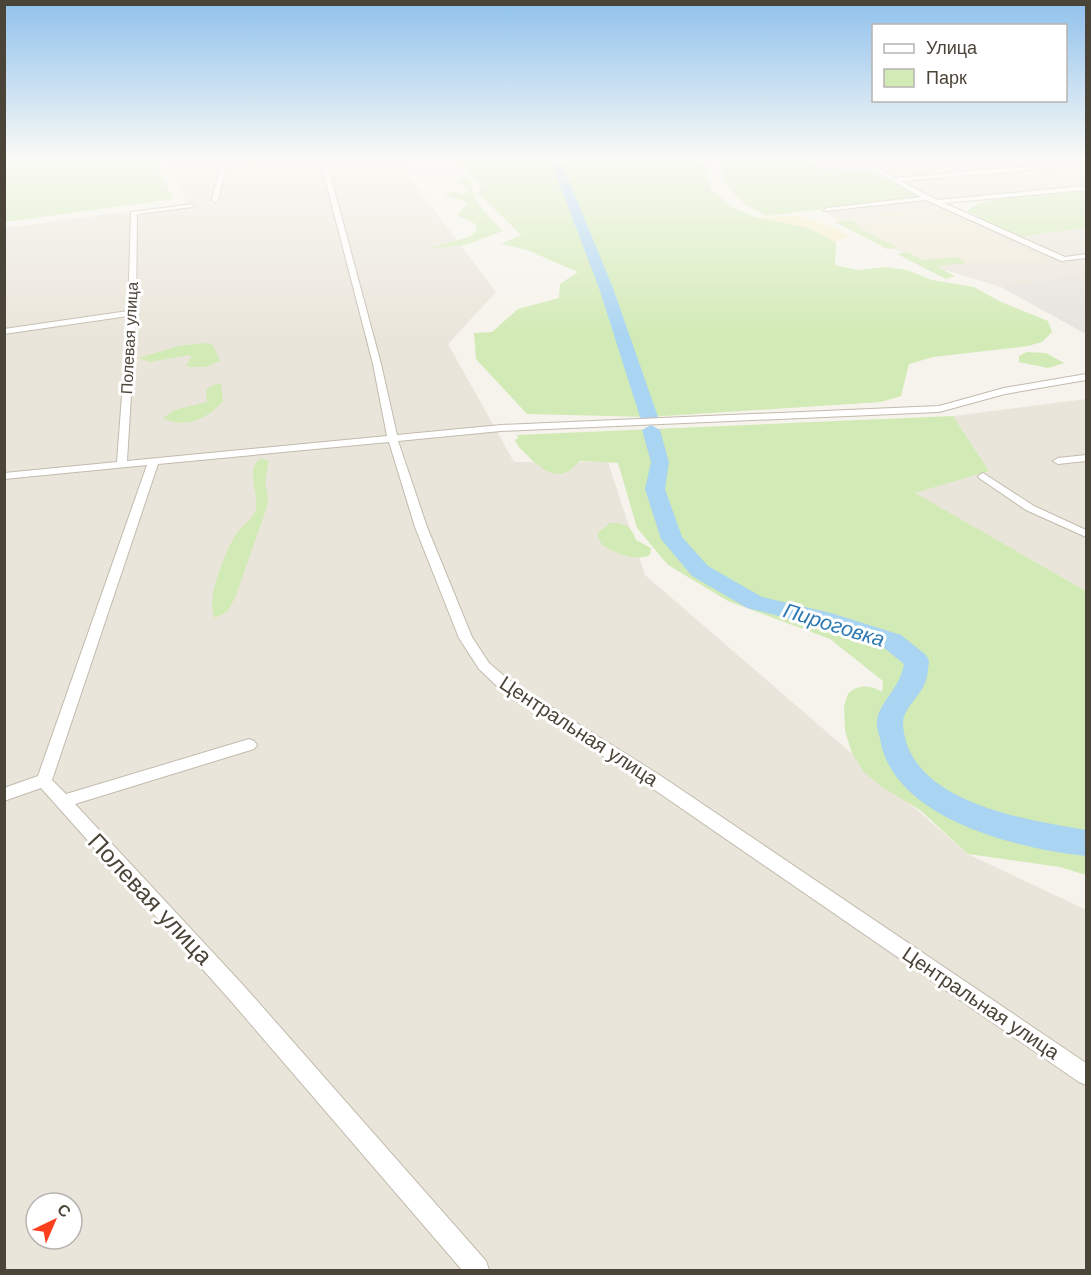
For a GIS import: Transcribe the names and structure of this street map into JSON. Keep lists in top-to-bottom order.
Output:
{
  "streets": {
    "street": ["Полевая улица", "Центральная улица"]
  },
  "water": ["Пироговка"],
  "legend": ["Улица", "Парк"],
  "north": "top right"
}
